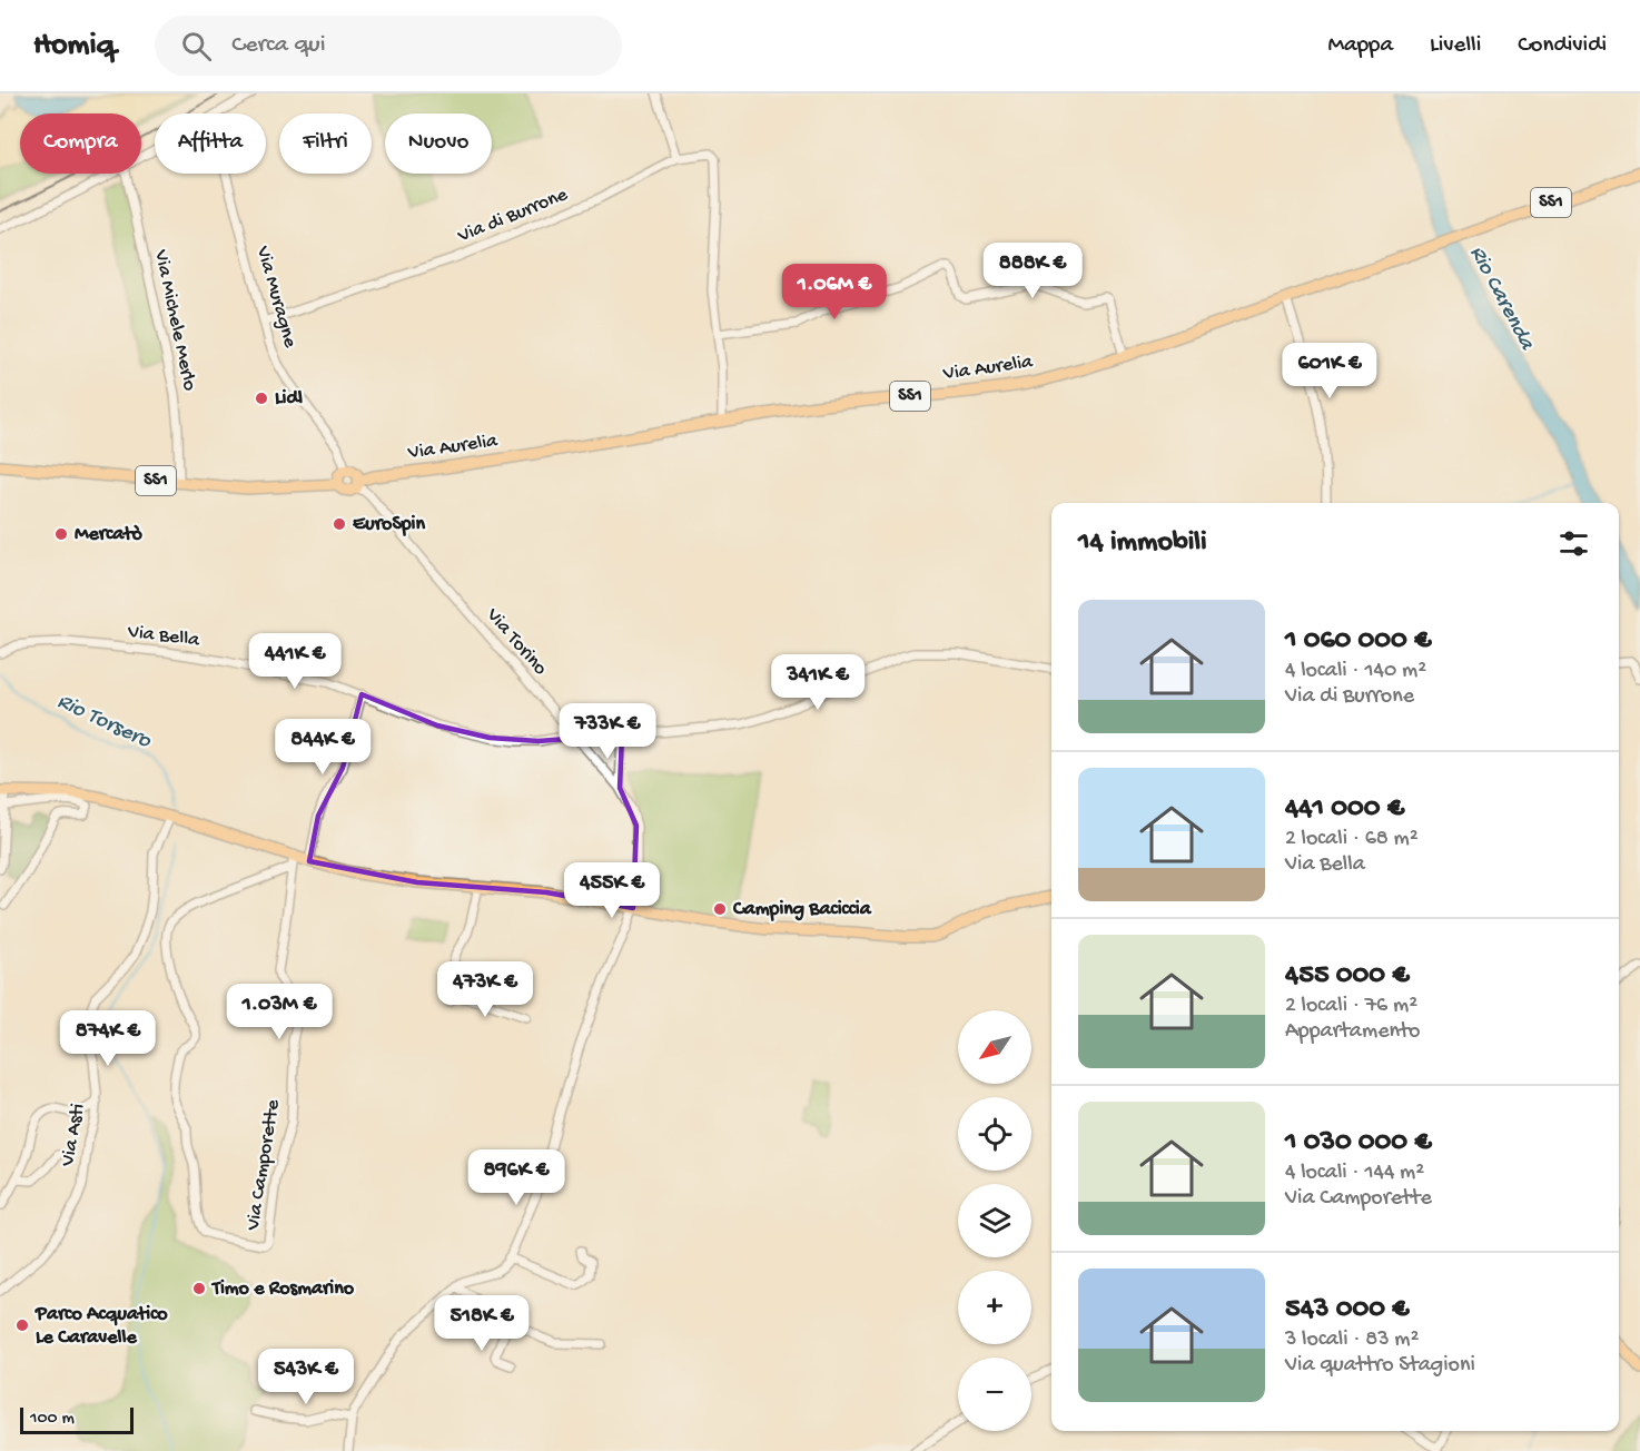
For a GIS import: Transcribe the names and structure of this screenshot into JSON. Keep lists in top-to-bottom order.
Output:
{
  "streets": {
    "main road": ["SS1", "Via Aurelia"],
    "street": [
      "Via di Burrone",
      "Via Muragne",
      "Via Michele Merlo",
      "Via Bella",
      "Via Torino",
      "Via Asti",
      "Via Camporette"
    ]
  },
  "crossings": [
    ["Via di Burrone", "Via Muragne"],
    ["Via di Burrone", "Via Aurelia"],
    ["Via Muragne", "Via Aurelia"],
    ["Via Muragne", "Via Torino"],
    ["Via Michele Merlo", "Via Aurelia"],
    ["Via Aurelia", "Via Torino"],
    ["Via Bella", "Via Torino"]
  ],
  "water": ["Rio Carenda", "Rio Torsero"],
  "places": [
    "Lidl",
    "EuroSpin",
    "Mercatò",
    "Camping Baciccia",
    "Timo e Rosmarino",
    "Parco Acquatico Le Caravelle"
  ],
  "scale_bar": "100 m",
  "north": "bottom left",
  "page": {
    "header": "Homiq",
    "search": "Cerca qui",
    "nav": ["Mappa", "Livelli", "Condividi"],
    "chip": [
      "Compra",
      "Affitta",
      "Filtri",
      "Nuovo"
    ],
    "price": [
      "888K €",
      "1.06M €",
      "601K €",
      "441K €",
      "341K €",
      "733K €",
      "844K €",
      "455K €",
      "473K €",
      "1.03M €",
      "874K €",
      "896K €",
      "518K €",
      "543K €"
    ],
    "heading": "14 immobili",
    "list": [
      {
        "name": "1 060 000 €",
        "note": "4 locali · 140 m² · Via di Burrone"
      },
      {
        "name": "441 000 €",
        "note": "2 locali · 68 m² · Via Bella"
      },
      {
        "name": "455 000 €",
        "note": "2 locali · 76 m² · Appartamento"
      },
      {
        "name": "1 030 000 €",
        "note": "4 locali · 144 m² · Via Camporette"
      },
      {
        "name": "543 000 €",
        "note": "3 locali · 83 m² · Via quattro Stagioni"
      }
    ],
    "map_buttons": ["+", "−"],
    "scale": "100 m"
  }
}
